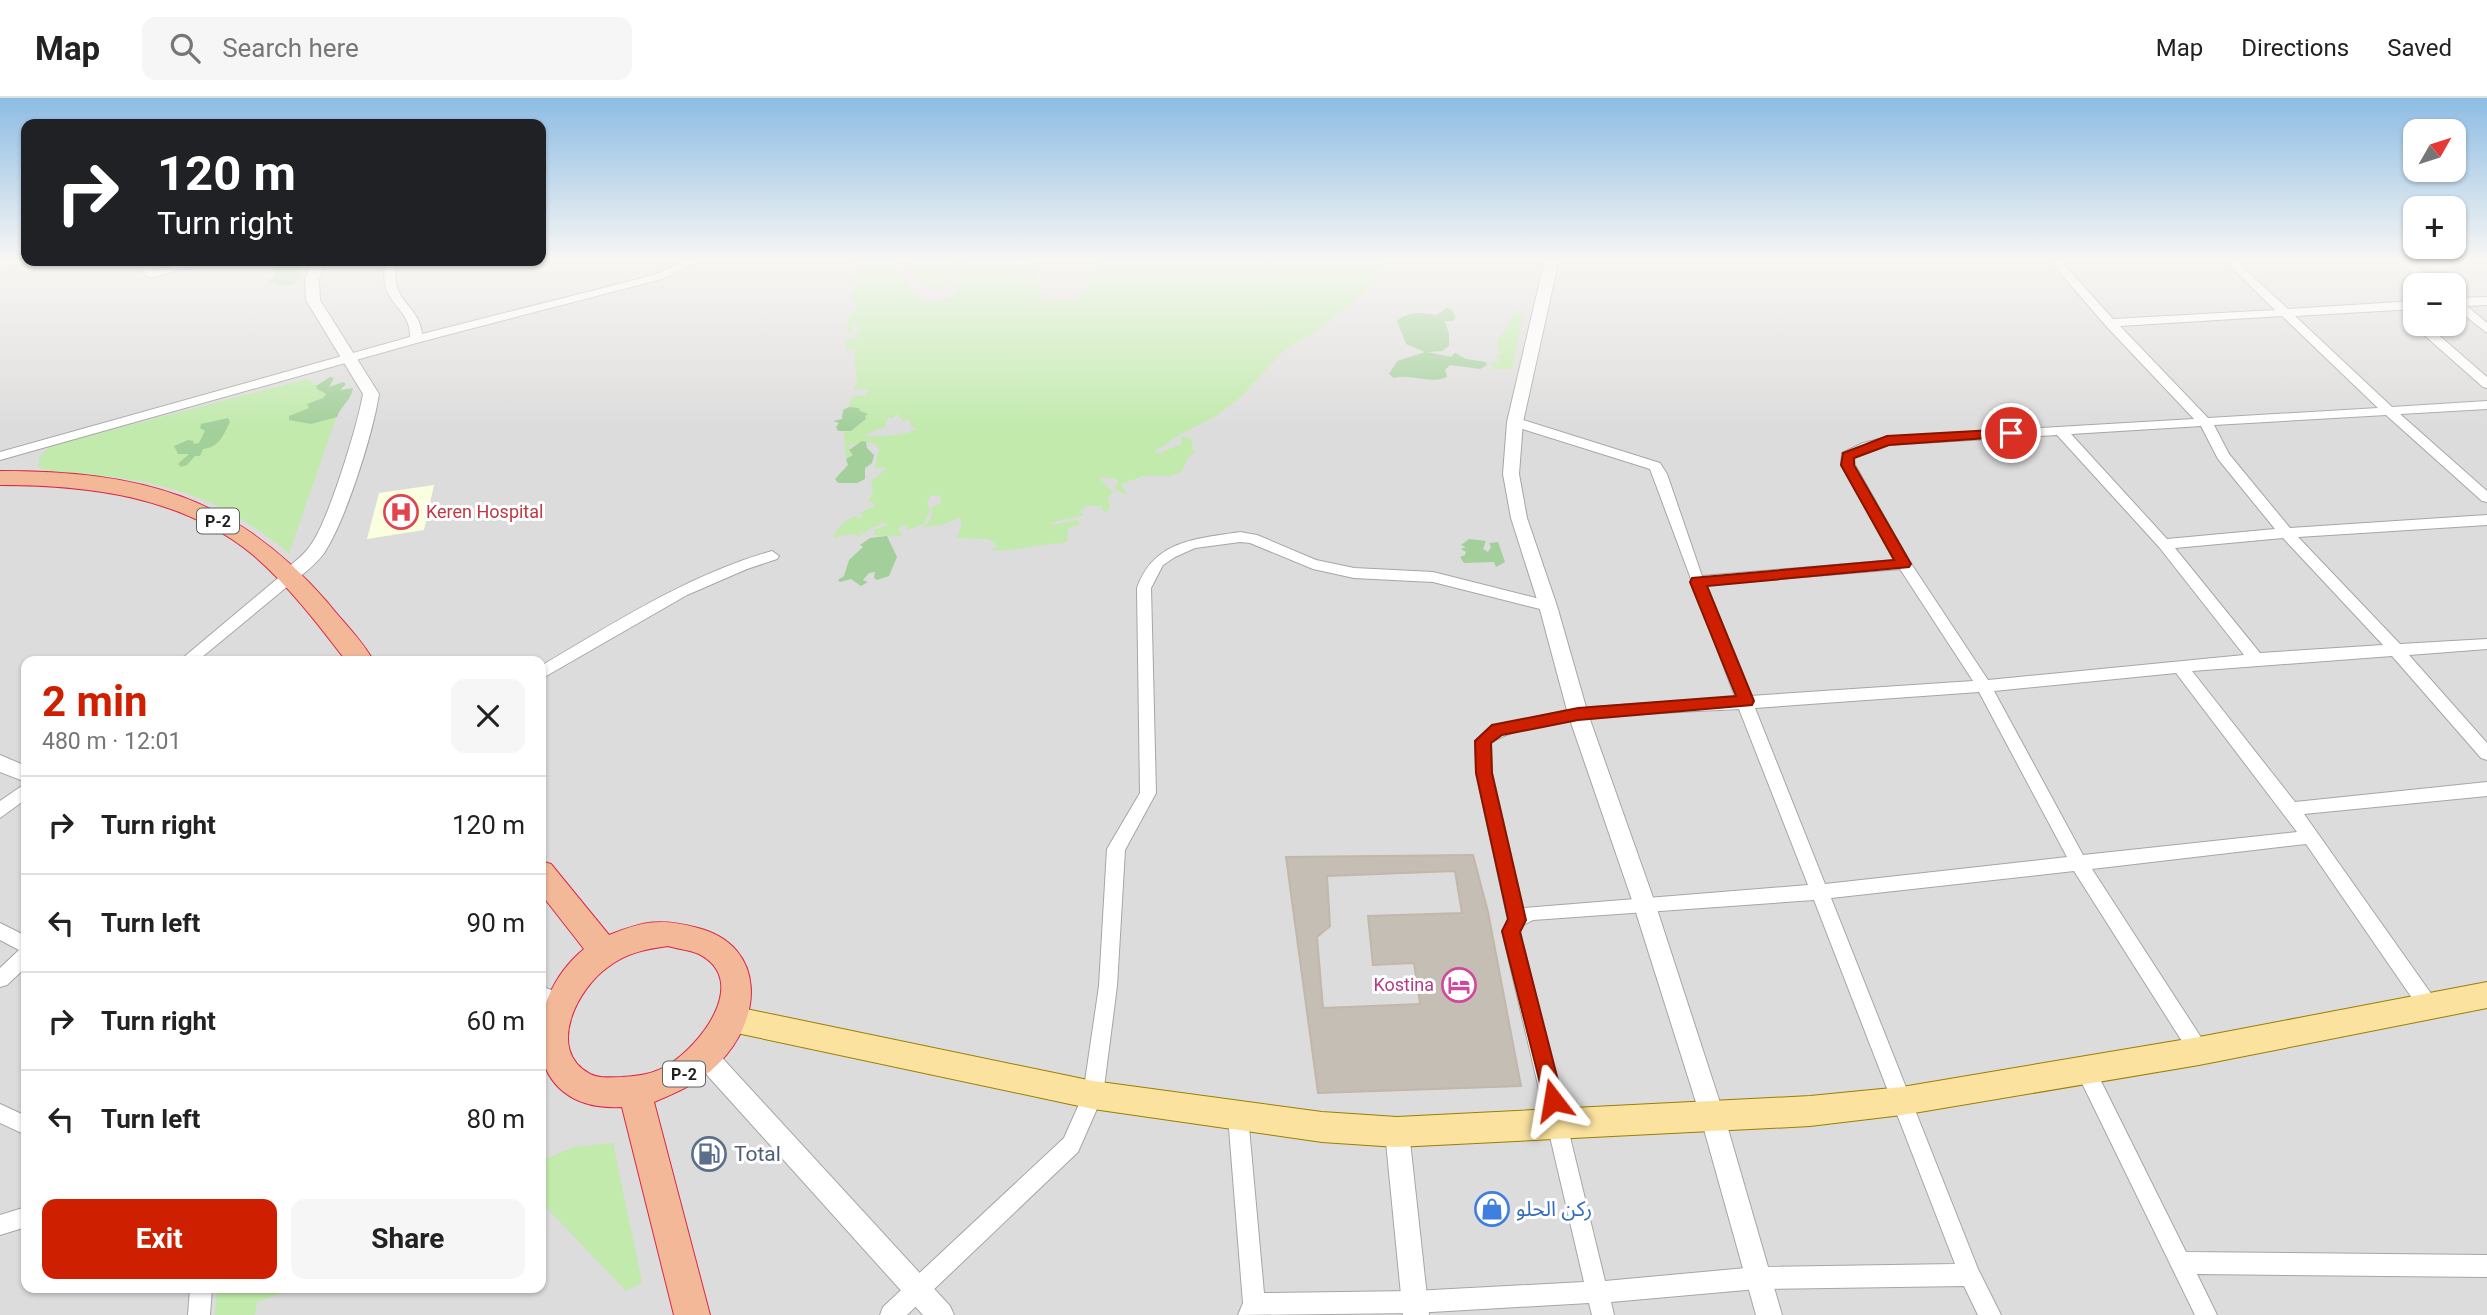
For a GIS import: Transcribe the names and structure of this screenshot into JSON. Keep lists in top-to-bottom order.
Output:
{
  "streets": {
    "highway": ["P-2"]
  },
  "places": {
    "hospital": ["Keren Hospital"],
    "hotel": ["Kostina"],
    "fuel station": ["Total"],
    "shop": ["ركن الحلو"]
  },
  "north": "top right",
  "page": {
    "header": "Map",
    "search": "Search here",
    "nav": ["Map", "Directions", "Saved"],
    "map_buttons": ["+", "−"],
    "turn": ["120 m", "Turn right"],
    "heading": ["2 min", "480 m · 12:01"],
    "list": [
      {
        "name": "Turn right",
        "value": "120 m"
      },
      {
        "name": "Turn left",
        "value": "90 m"
      },
      {
        "name": "Turn right",
        "value": "60 m"
      },
      {
        "name": "Turn left",
        "value": "80 m"
      }
    ],
    "buttons": ["Exit", "Share"]
  }
}
